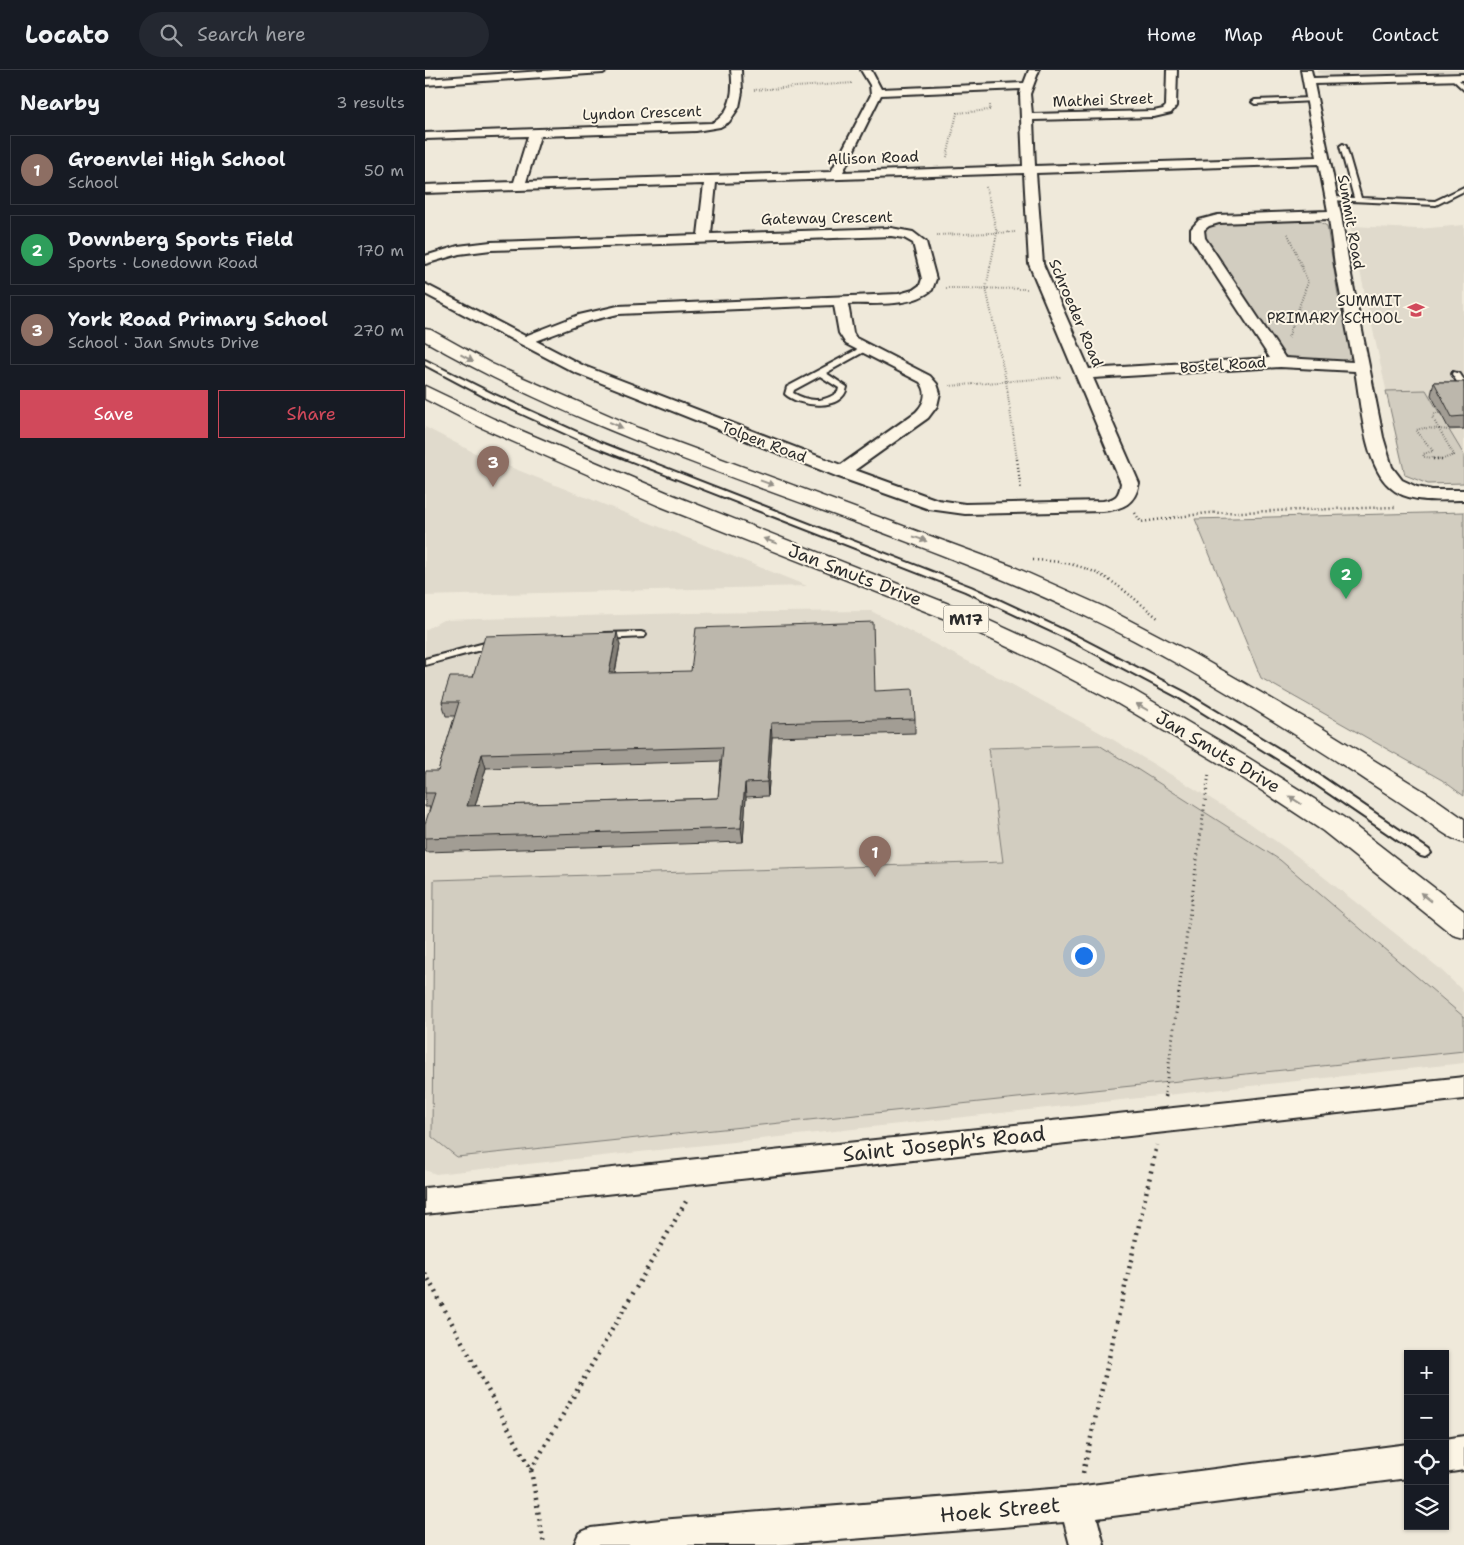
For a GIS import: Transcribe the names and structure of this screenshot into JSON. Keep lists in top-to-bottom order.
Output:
{
  "streets": {
    "main road": ["Jan Smuts Drive", "M17"],
    "street": [
      "Mathei Street",
      "Lyndon Crescent",
      "Allison Road",
      "Gateway Crescent",
      "Summit Road",
      "Schroeder Road",
      "Bostel Road",
      "Tolpen Road",
      "Saint Joseph's Road",
      "Hoek Street"
    ]
  },
  "crossings": [
    ["Mathei Street", "Schroeder Road"],
    ["Allison Road", "Summit Road"],
    ["Allison Road", "Schroeder Road"],
    ["Summit Road", "Bostel Road"],
    ["Schroeder Road", "Bostel Road"],
    ["Schroeder Road", "Tolpen Road"]
  ],
  "places": {
    "school or university": ["SUMMIT PRIMARY SCHOOL"]
  },
  "page": {
    "header": "Locato",
    "search": "Search here",
    "nav": [
      "Home",
      "Map",
      "About",
      "Contact"
    ],
    "heading": ["Nearby", "3 results"],
    "list": [
      {
        "mark": "1",
        "name": "Groenvlei High School",
        "note": "School",
        "value": "50 m"
      },
      {
        "mark": "2",
        "name": "Downberg Sports Field",
        "note": "Sports · Lonedown Road",
        "value": "170 m"
      },
      {
        "mark": "3",
        "name": "York Road Primary School",
        "note": "School · Jan Smuts Drive",
        "value": "270 m"
      }
    ],
    "buttons": ["Save", "Share"],
    "pins": ["3", "2", "1"],
    "map_buttons": ["+", "−"]
  }
}
